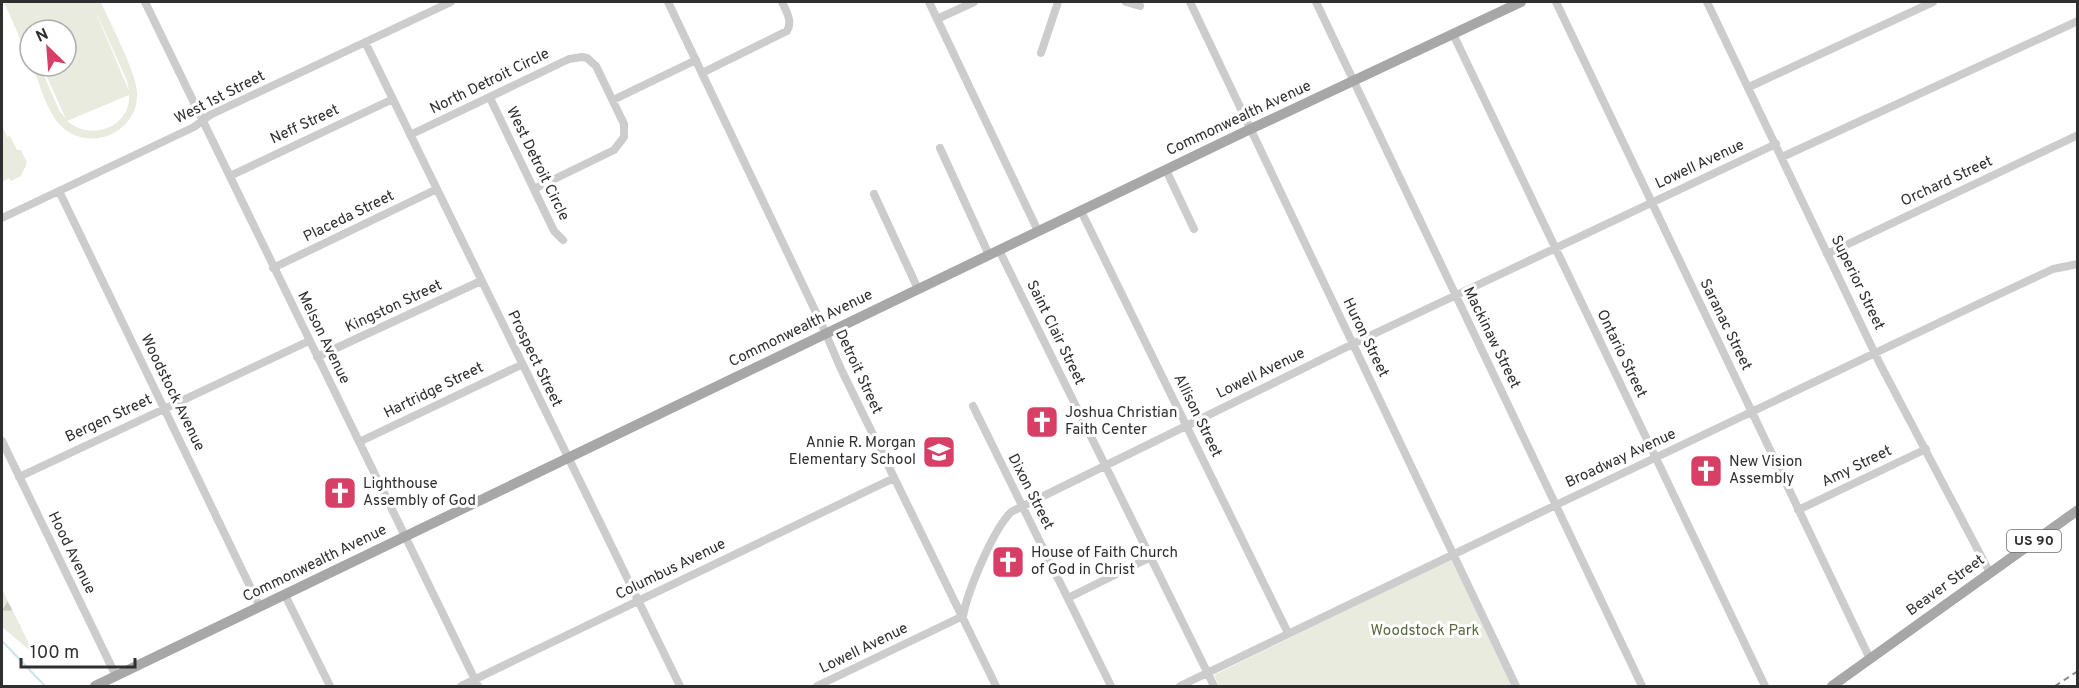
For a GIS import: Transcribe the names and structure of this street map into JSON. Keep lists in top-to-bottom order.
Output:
{
  "streets": {
    "main road": ["Commonwealth Avenue", "US 90", "Beaver Street"],
    "street": [
      "North Detroit Circle",
      "West 1st Street",
      "Neff Street",
      "West Detroit Circle",
      "Lowell Avenue",
      "Orchard Street",
      "Placeda Street",
      "Superior Street",
      "Kingston Street",
      "Saranac Street",
      "Saint Clair Street",
      "Melson Avenue",
      "Huron Street",
      "Mackinaw Street",
      "Ontario Street",
      "Prospect Street",
      "Detroit Street",
      "Hartridge Street",
      "Woodstock Avenue",
      "Allison Street",
      "Bergen Street",
      "Broadway Avenue",
      "Amy Street",
      "Dixon Street",
      "Hood Avenue",
      "Columbus Avenue"
    ]
  },
  "crossings": [
    ["North Detroit Circle", "West Detroit Circle"],
    ["North Detroit Circle", "Prospect Street"],
    ["West 1st Street", "Melson Avenue"],
    ["West 1st Street", "Prospect Street"],
    ["West 1st Street", "Woodstock Avenue"],
    ["Commonwealth Avenue", "Saint Clair Street"],
    ["Commonwealth Avenue", "Melson Avenue"],
    ["Commonwealth Avenue", "Huron Street"],
    ["Commonwealth Avenue", "Mackinaw Street"],
    ["Commonwealth Avenue", "Ontario Street"],
    ["Commonwealth Avenue", "Prospect Street"],
    ["Commonwealth Avenue", "Detroit Street"],
    ["Commonwealth Avenue", "Woodstock Avenue"],
    ["Commonwealth Avenue", "Allison Street"],
    ["Commonwealth Avenue", "Hood Avenue"],
    ["Neff Street", "Melson Avenue"],
    ["Neff Street", "Prospect Street"],
    ["Lowell Avenue", "Superior Street"],
    ["Lowell Avenue", "Saranac Street"],
    ["Lowell Avenue", "Saint Clair Street"],
    ["Lowell Avenue", "Huron Street"],
    ["Lowell Avenue", "Mackinaw Street"],
    ["Lowell Avenue", "Ontario Street"],
    ["Lowell Avenue", "Detroit Street"],
    ["Lowell Avenue", "Allison Street"],
    ["Lowell Avenue", "Dixon Street"],
    ["Orchard Street", "Superior Street"],
    ["Placeda Street", "Melson Avenue"],
    ["Placeda Street", "Prospect Street"],
    ["Superior Street", "Broadway Avenue"],
    ["Superior Street", "Amy Street"],
    ["Superior Street", "Beaver Street"],
    ["Kingston Street", "Melson Avenue"],
    ["Kingston Street", "Prospect Street"],
    ["Saranac Street", "Broadway Avenue"],
    ["Saranac Street", "Amy Street"],
    ["Saranac Street", "Beaver Street"],
    ["Saint Clair Street", "Broadway Avenue"],
    ["Melson Avenue", "Hartridge Street"],
    ["Melson Avenue", "Bergen Street"],
    ["Melson Avenue", "Columbus Avenue"],
    ["Huron Street", "Broadway Avenue"],
    ["Mackinaw Street", "Broadway Avenue"],
    ["Ontario Street", "Broadway Avenue"],
    ["Prospect Street", "Hartridge Street"],
    ["Prospect Street", "Columbus Avenue"],
    ["Detroit Street", "Columbus Avenue"],
    ["Woodstock Avenue", "Bergen Street"],
    ["Allison Street", "Broadway Avenue"],
    ["Bergen Street", "Hood Avenue"]
  ],
  "parks": ["Woodstock Park"],
  "places": {
    "church": [
      "Joshua Christian Faith Center",
      "New Vision Assembly",
      "Lighthouse Assembly of God",
      "House of Faith Church of God in Christ"
    ],
    "school or university": ["Annie R. Morgan Elementary School"]
  },
  "scale_bar": "100 m",
  "north": "top left"
}
